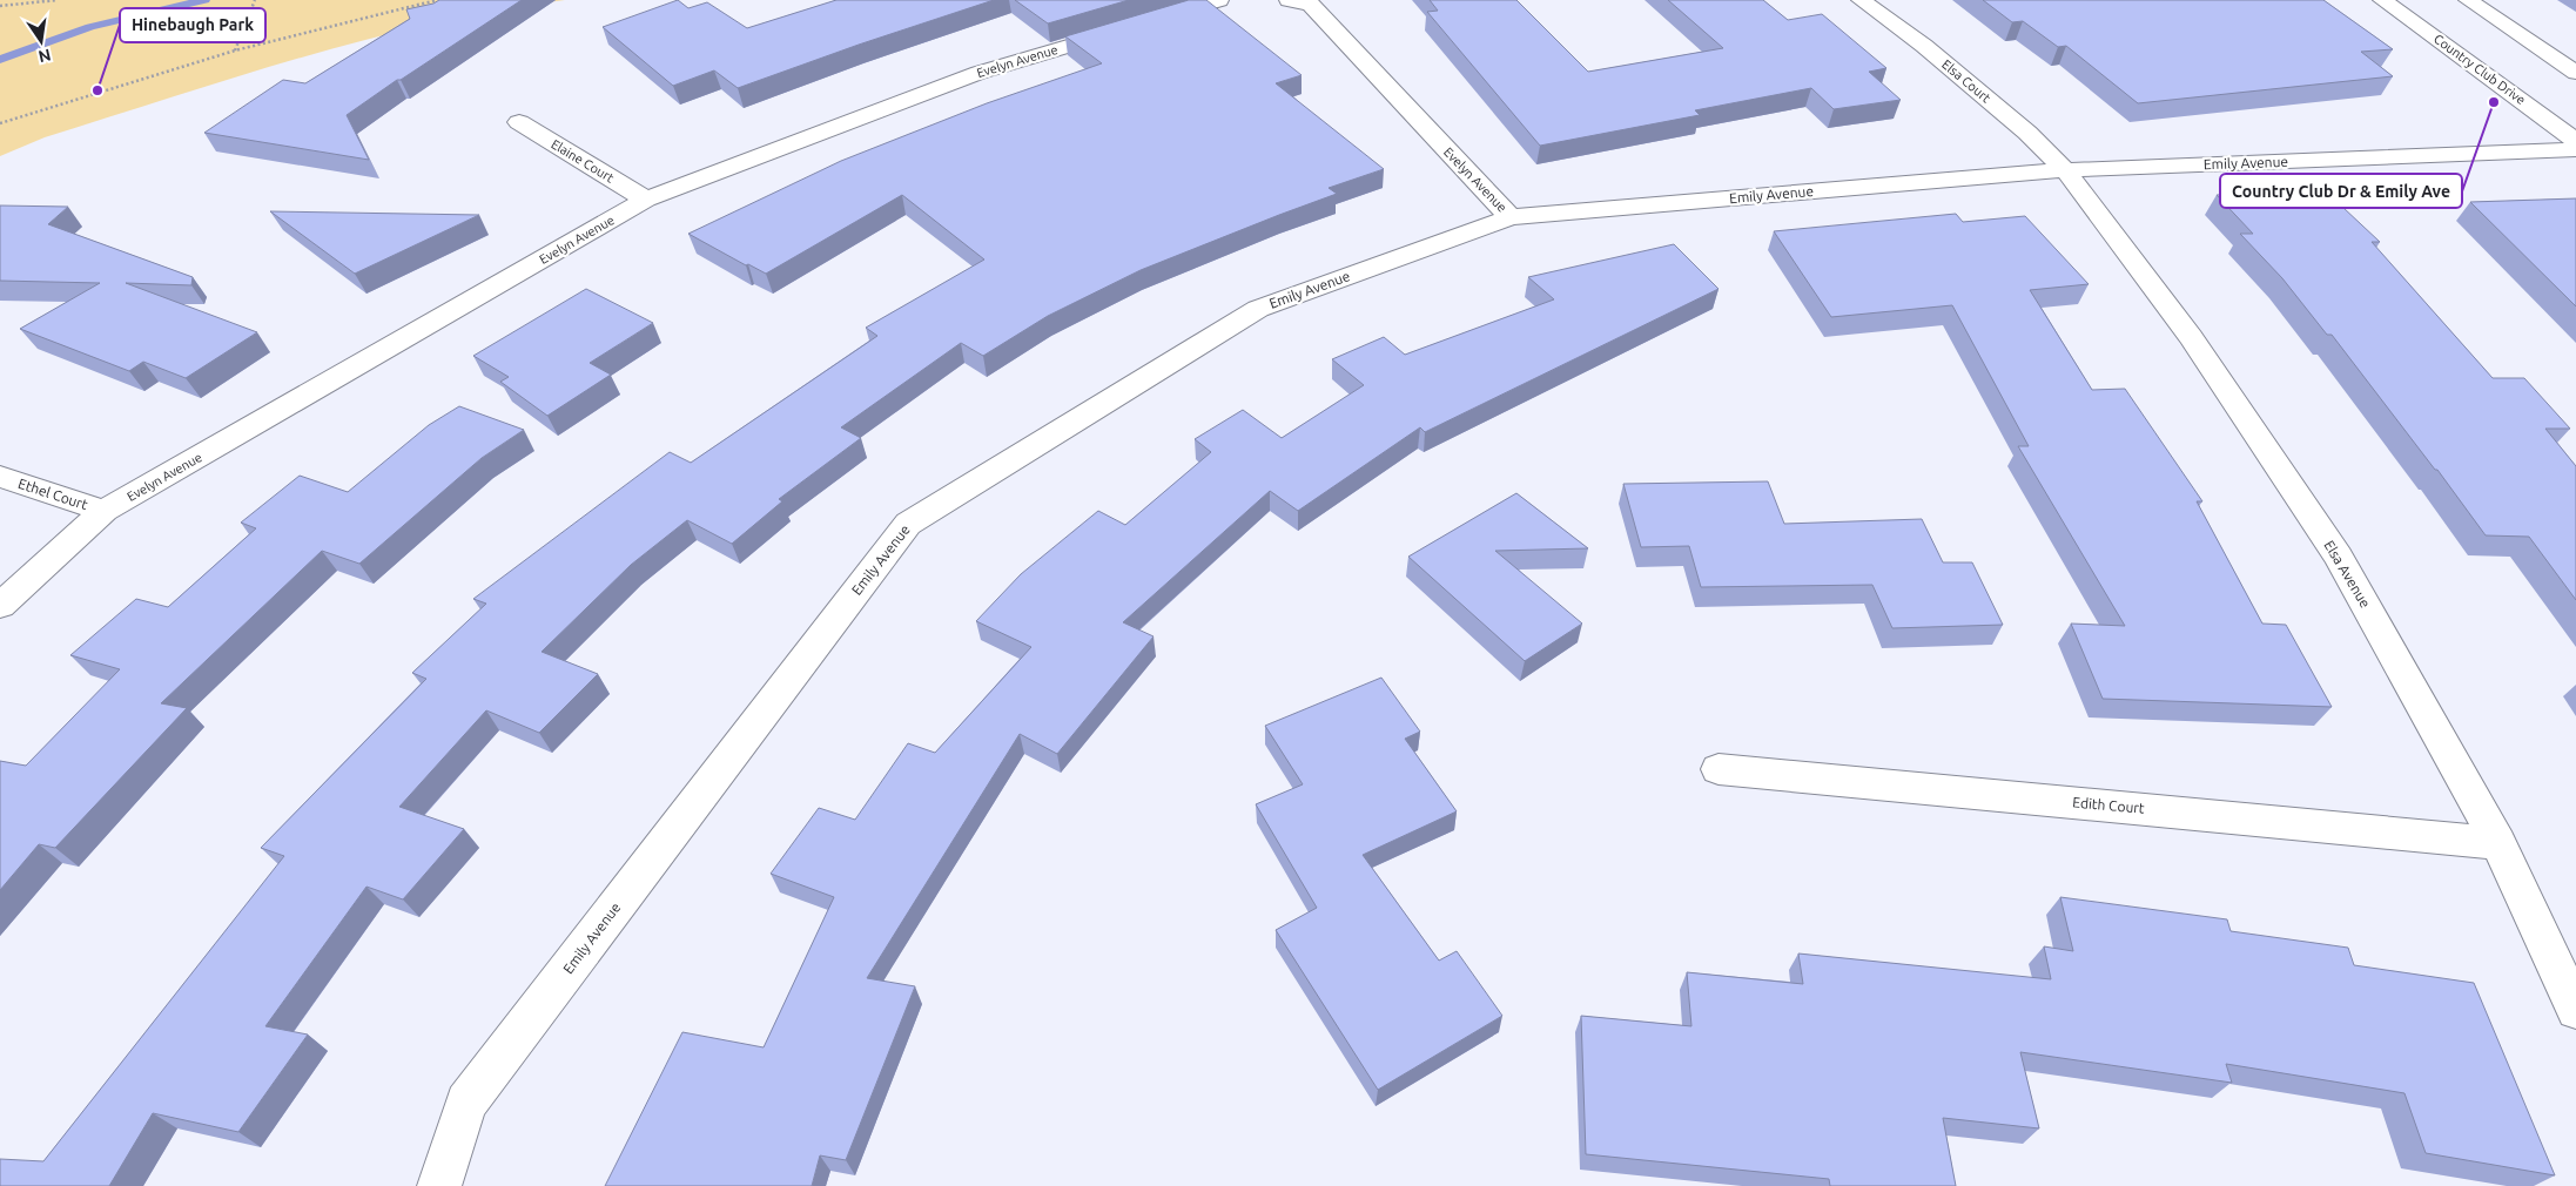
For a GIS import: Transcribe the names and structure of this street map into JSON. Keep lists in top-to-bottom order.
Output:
{
  "streets": {
    "street": [
      "Evelyn Avenue",
      "Country Club Drive",
      "Elsa Court",
      "Elaine Court",
      "Emily Avenue",
      "Ethel Court",
      "Elsa Avenue",
      "Edith Court"
    ]
  },
  "crossings": [
    ["Evelyn Avenue", "Elaine Court"],
    ["Evelyn Avenue", "Emily Avenue"],
    ["Evelyn Avenue", "Ethel Court"],
    ["Elsa Court", "Emily Avenue"],
    ["Elsa Court", "Elsa Avenue"],
    ["Emily Avenue", "Elsa Avenue"],
    ["Elsa Avenue", "Edith Court"]
  ],
  "places": ["Hinebaugh Park", "Country Club Dr & Emily Ave"],
  "north": "bottom"
}
